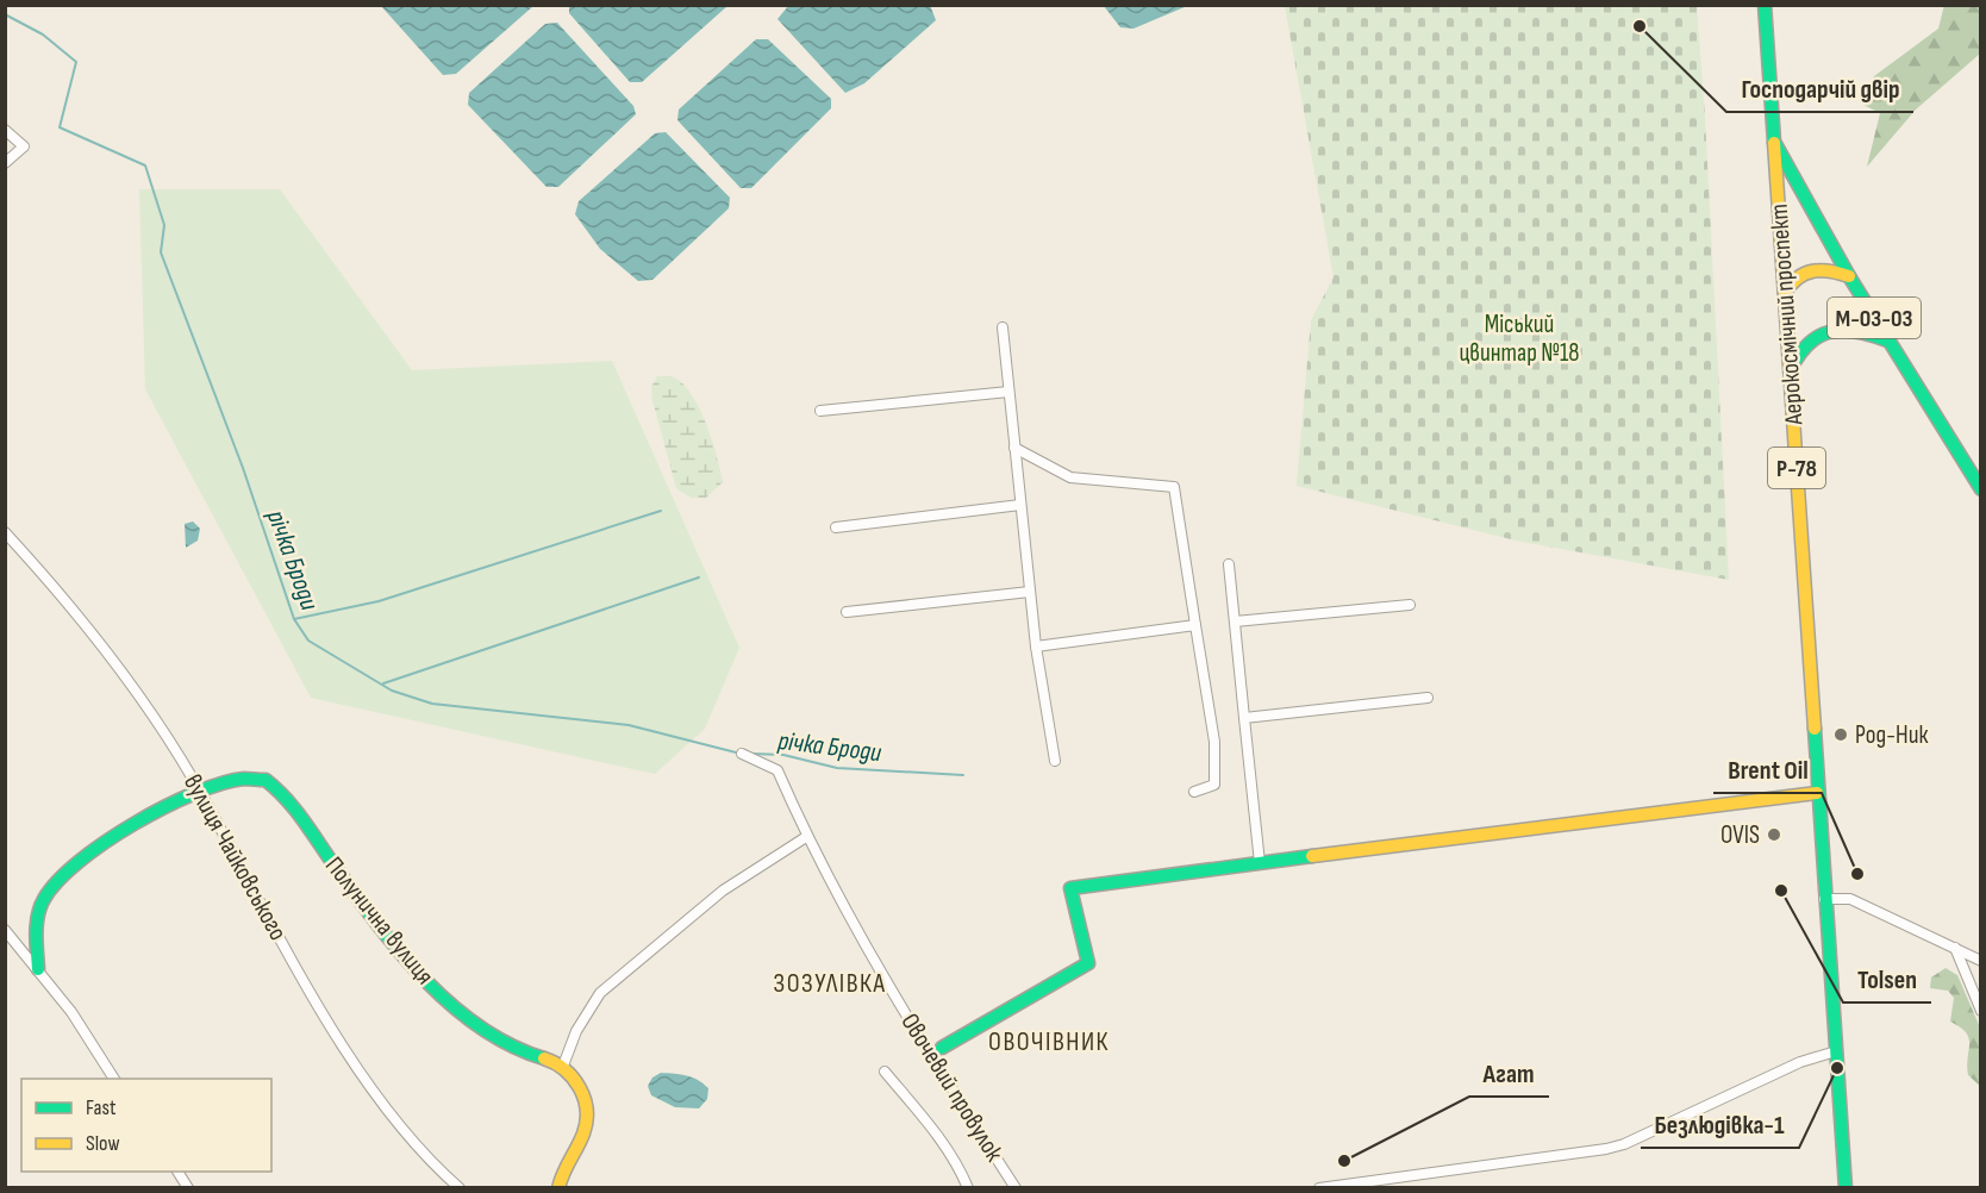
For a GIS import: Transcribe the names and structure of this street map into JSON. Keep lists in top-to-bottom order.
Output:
{
  "streets": {
    "main road": [
      "Аерокосмічний проспект",
      "М-03-03",
      "Р-78",
      "Полунична вулиця"
    ],
    "street": ["вулиця Чайковського", "Овочевий провулок"]
  },
  "crossings": [
    ["Аерокосмічний проспект", "М-03-03"],
    ["Аерокосмічний проспект", "Р-78"],
    ["вулиця Чайковського", "Полунична вулиця"]
  ],
  "districts": ["ЗОЗУЛІВКА", "ОВОЧІВНИК"],
  "water": ["річка Броди"],
  "parks": ["Міський цвинтар №18"],
  "places": [
    "Господарчій двір",
    "Род-Ник",
    "OVIS",
    "Brent Oil",
    "Tolsen",
    "Безлюдівка-1",
    "Агат"
  ],
  "legend": ["Fast", "Slow"]
}
